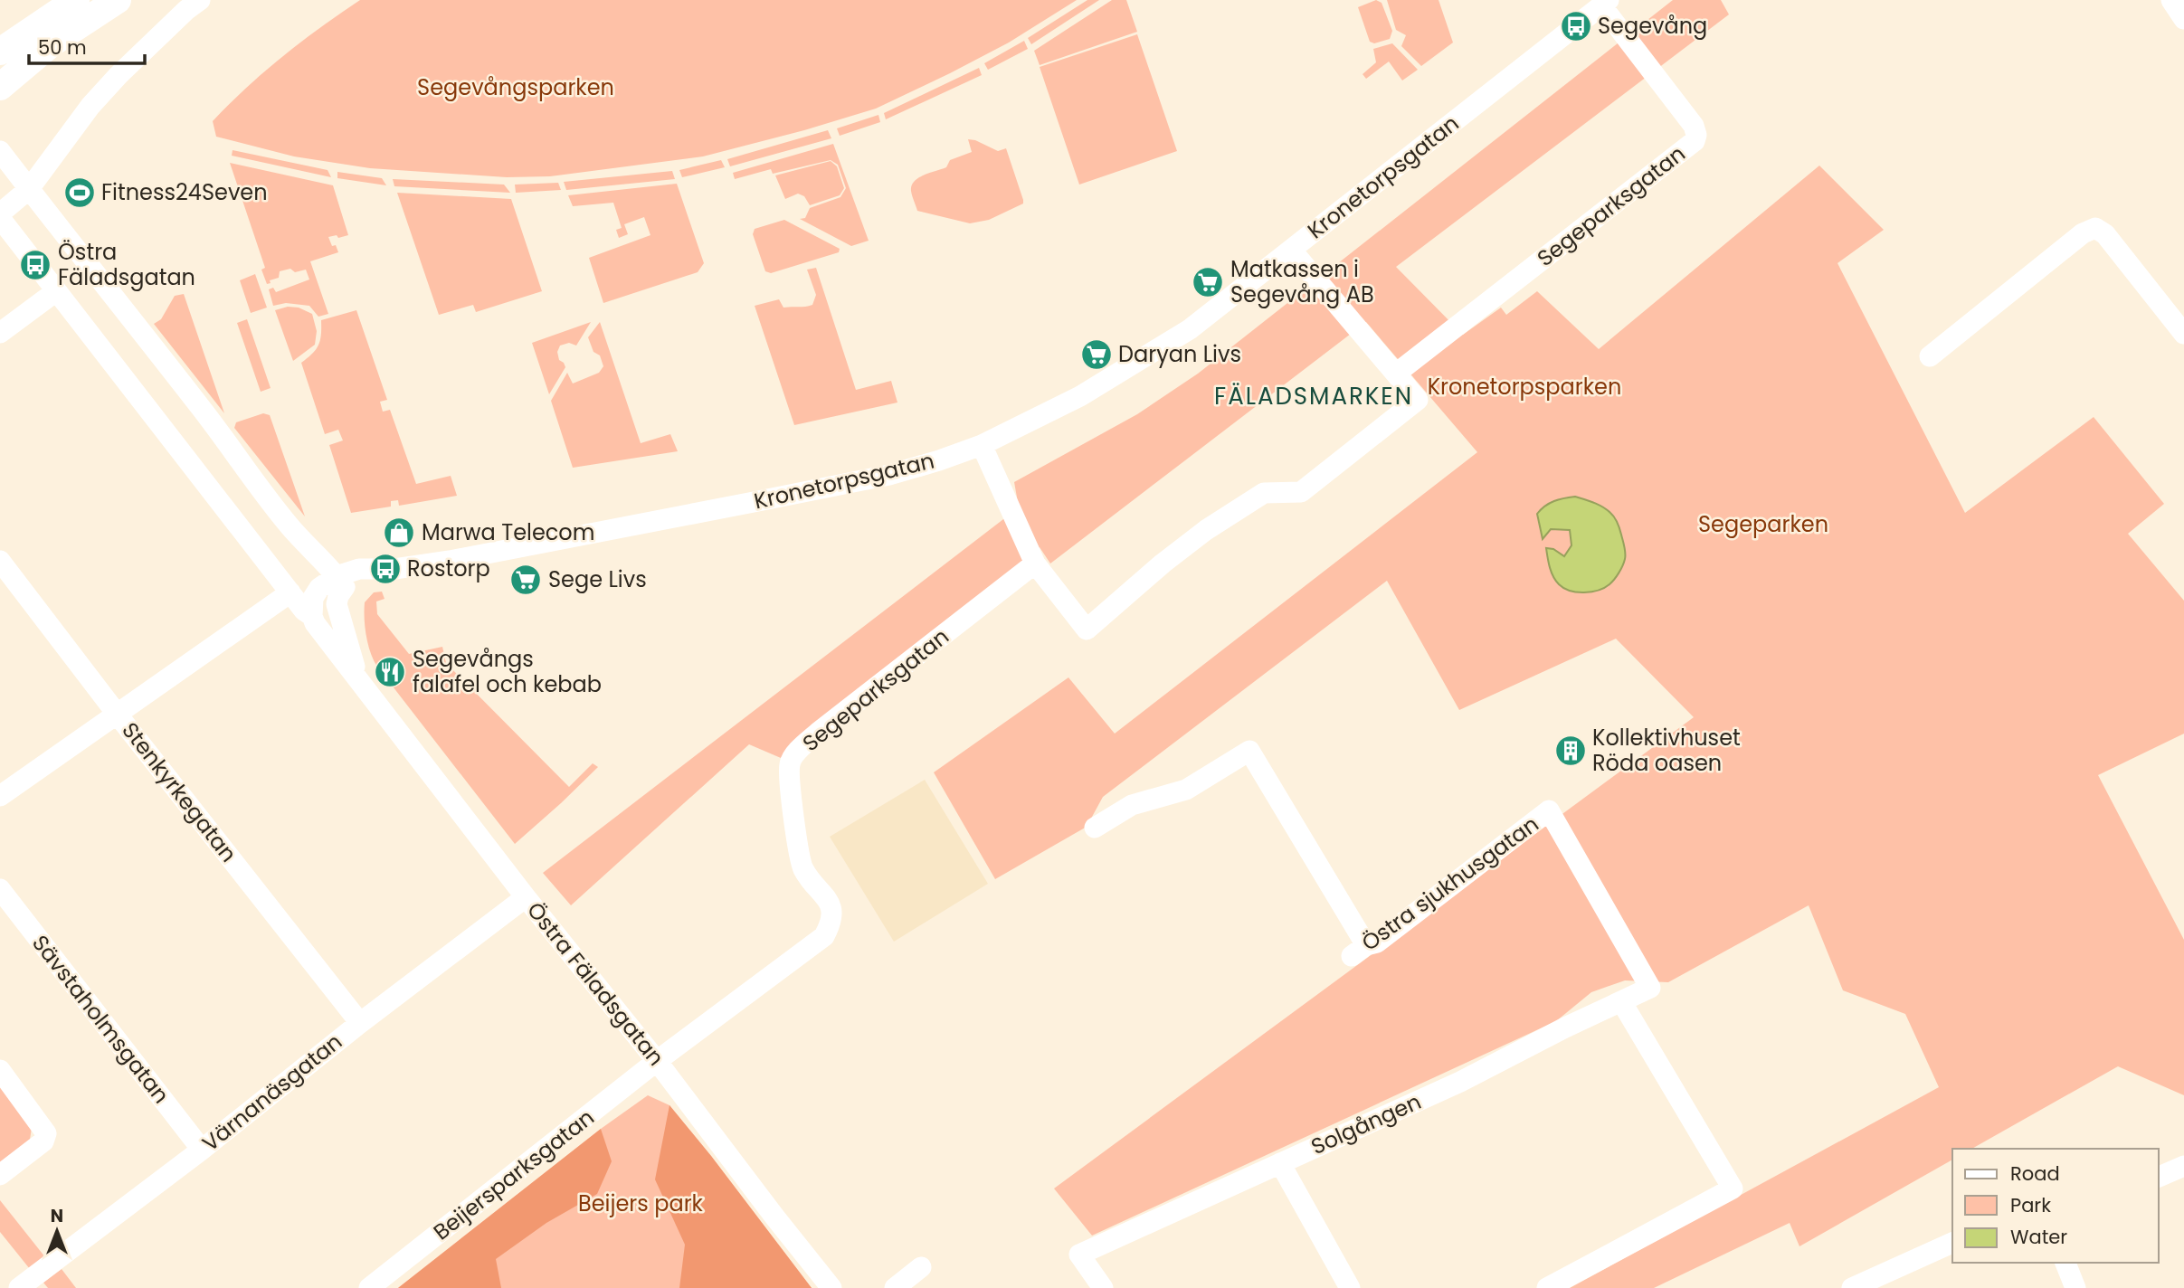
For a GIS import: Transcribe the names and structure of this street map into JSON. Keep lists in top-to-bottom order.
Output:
{
  "streets": {
    "street": [
      "Kronetorpsgatan",
      "Segeparksgatan",
      "Stenkyrkegatan",
      "Östra sjukhusgatan",
      "Östra Fäladsgatan",
      "Sävstaholmsgatan",
      "Värnanäsgatan",
      "Solgången",
      "Beijersparksgatan"
    ]
  },
  "crossings": [
    ["Kronetorpsgatan", "Segeparksgatan"],
    ["Kronetorpsgatan", "Östra Fäladsgatan"],
    ["Segeparksgatan", "Östra Fäladsgatan"],
    ["Segeparksgatan", "Beijersparksgatan"],
    ["Stenkyrkegatan", "Värnanäsgatan"],
    ["Östra sjukhusgatan", "Solgången"],
    ["Östra Fäladsgatan", "Värnanäsgatan"],
    ["Östra Fäladsgatan", "Beijersparksgatan"],
    ["Sävstaholmsgatan", "Värnanäsgatan"]
  ],
  "districts": ["FÄLADSMARKEN"],
  "parks": [
    "Segevångsparken",
    "Kronetorpsparken",
    "Segeparken",
    "Beijers park"
  ],
  "places": {
    "bus stop": ["Segevång", "Östra Fäladsgatan", "Rostorp"],
    "sports": ["Fitness24Seven"],
    "supermarket": ["Matkassen i Segevång AB", "Daryan Livs", "Sege Livs"],
    "shop": ["Marwa Telecom"],
    "restaurant": ["Segevångs falafel och kebab"],
    "building": ["Kollektivhuset Röda oasen"]
  },
  "legend": ["Road", "Park", "Water"],
  "scale_bar": "50 m",
  "north": "top"
}
